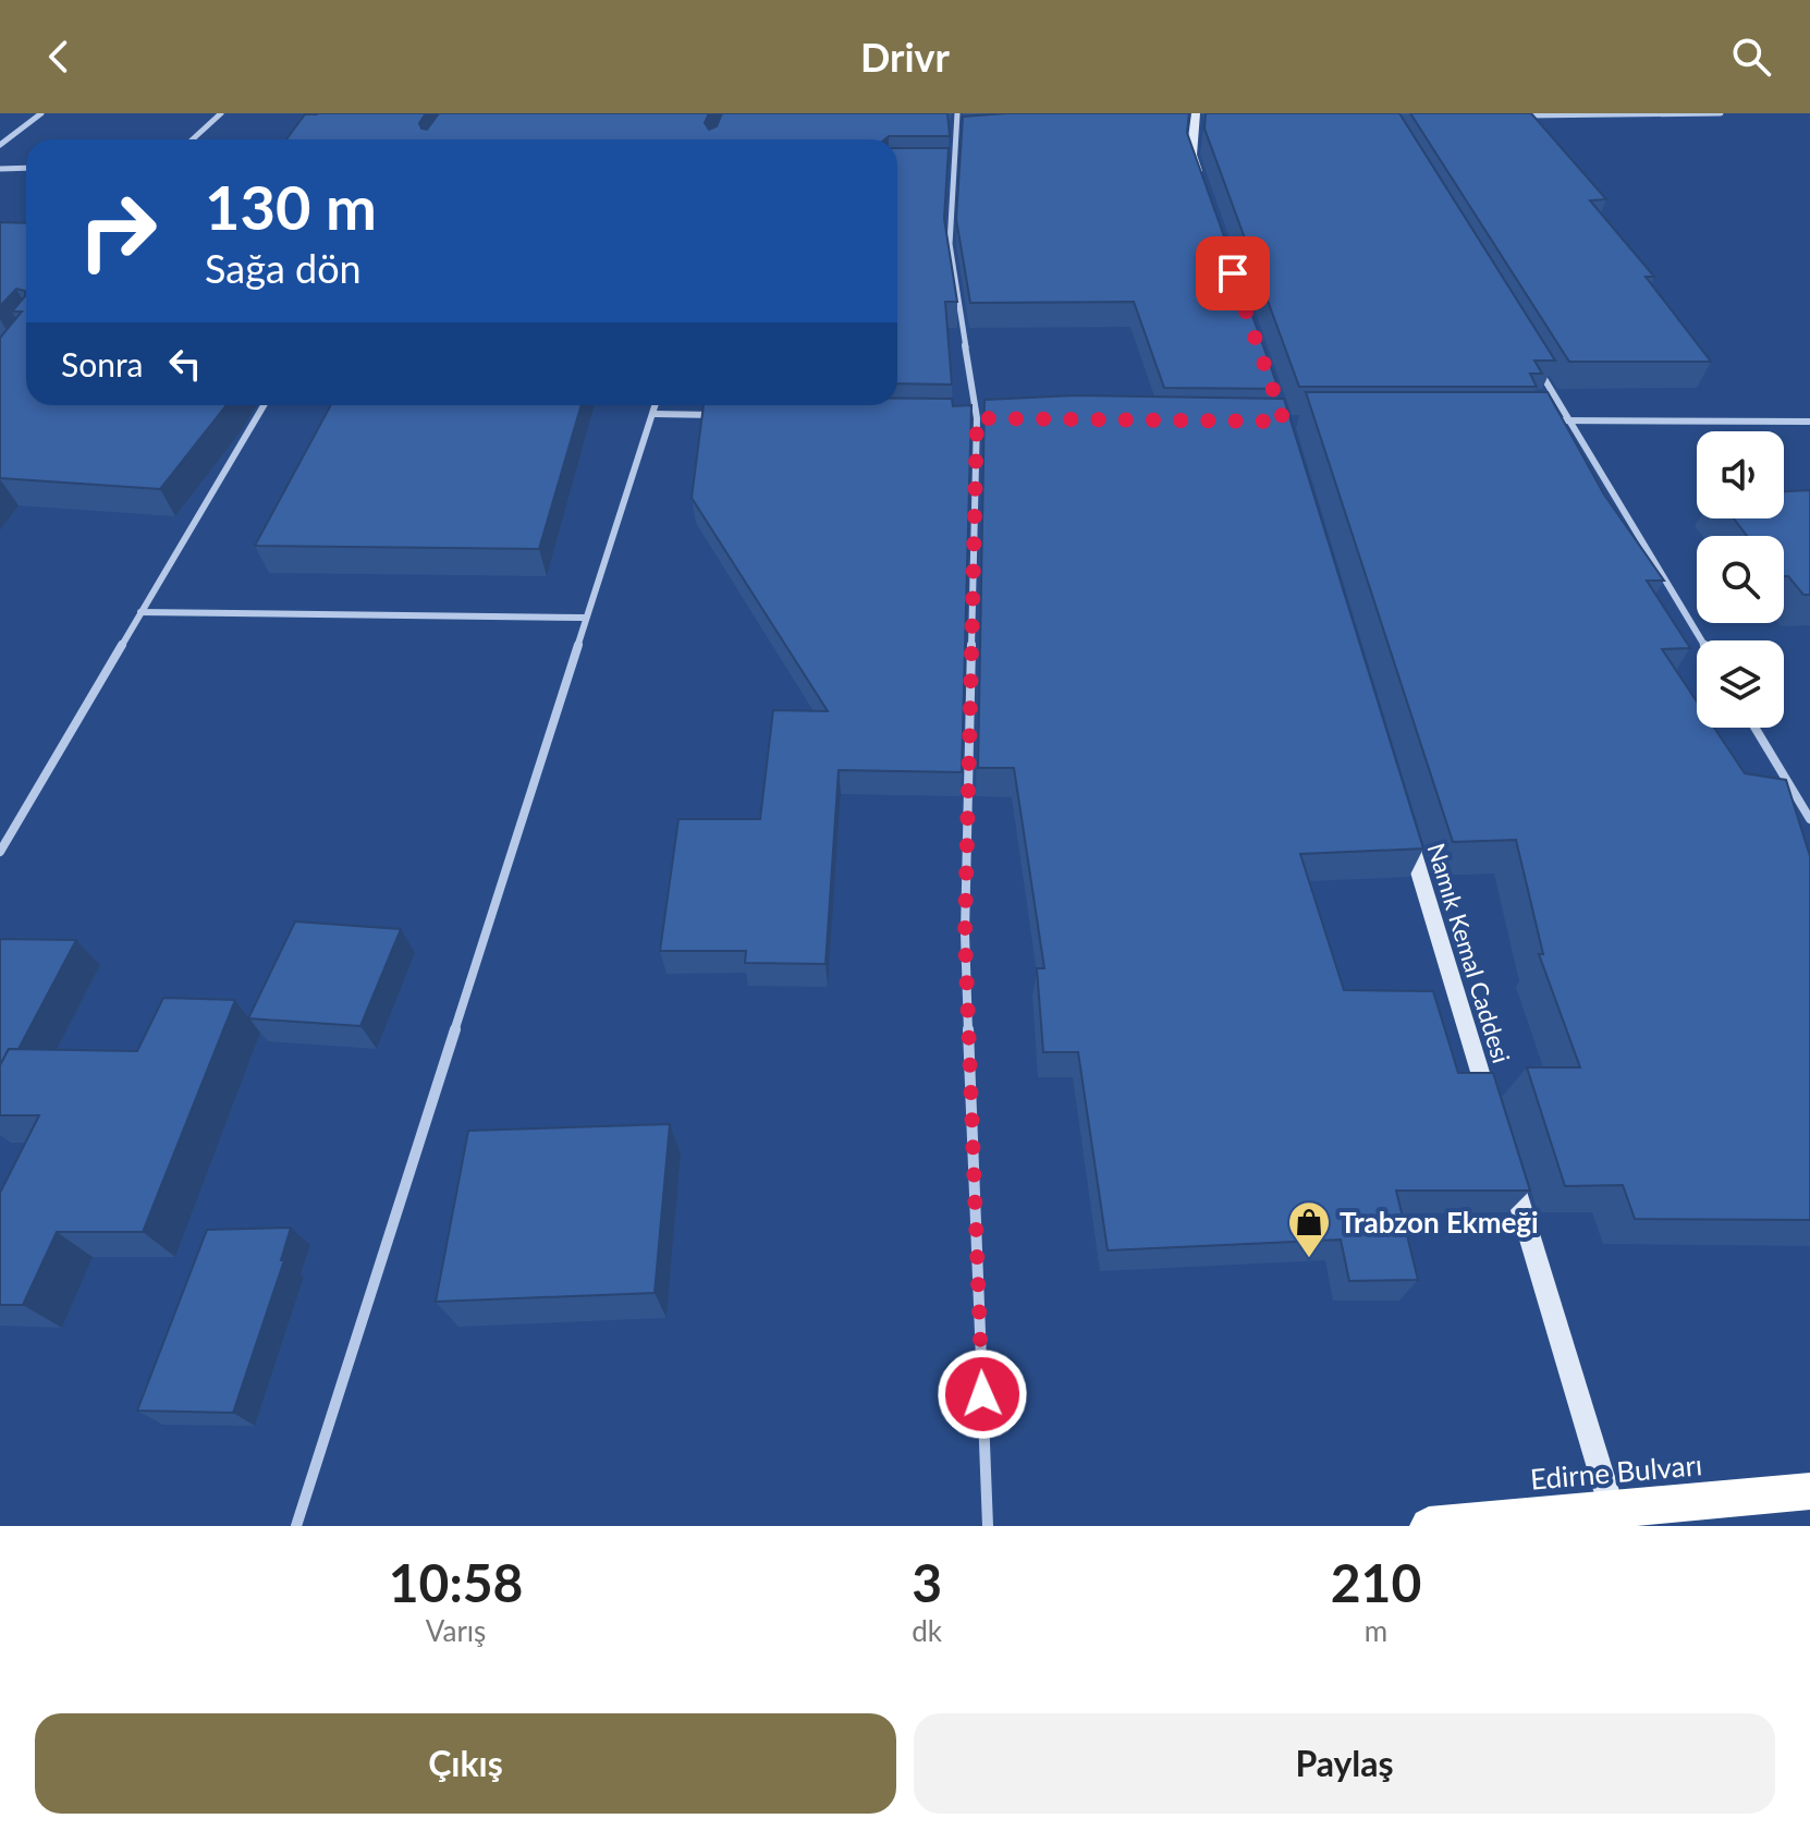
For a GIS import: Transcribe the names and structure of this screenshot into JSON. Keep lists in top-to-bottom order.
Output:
{
  "streets": {
    "highway": ["Edirne Bulvarı"],
    "street": ["Namık Kemal Caddesi"]
  },
  "places": {
    "shop": ["Trabzon Ekmeği"]
  },
  "page": {
    "header": "Drivr",
    "turn": ["130 m", "Sağa dön"],
    "then": "Sonra",
    "eta": [
      "10:58",
      "Varış",
      "3",
      "dk",
      "210",
      "m"
    ],
    "buttons": ["Çıkış", "Paylaş"]
  }
}
